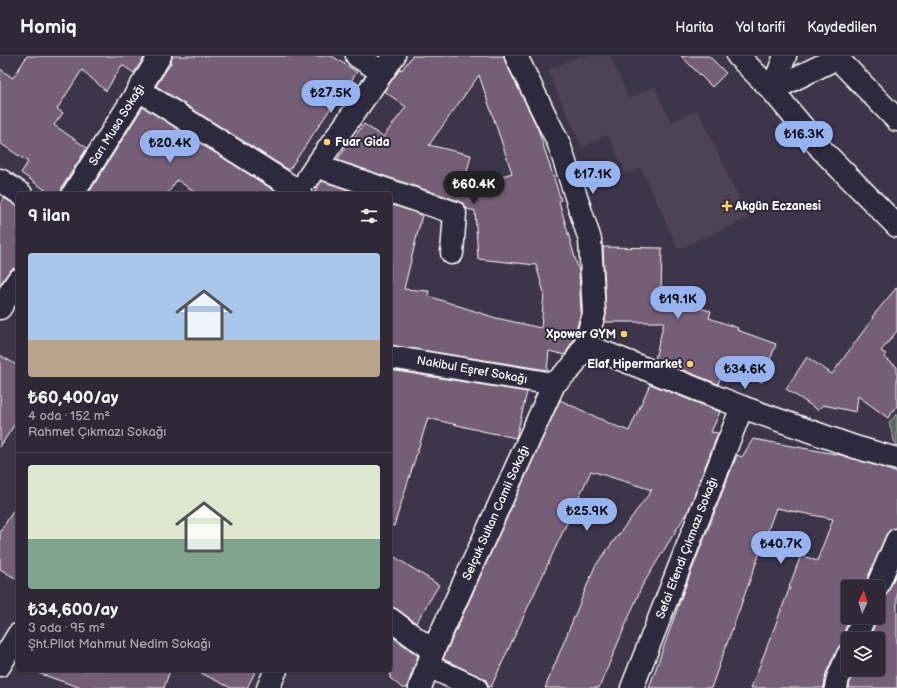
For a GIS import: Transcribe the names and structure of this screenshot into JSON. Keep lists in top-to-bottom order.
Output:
{
  "streets": {
    "street": [
      "Sarı Musa Sokağı",
      "Nakibul Eşref Sokağı",
      "Selçuk Sultan Camii Sokağı",
      "Sefai Efendi Çıkmazı Sokağı"
    ]
  },
  "crossings": [
    ["Nakibul Eşref Sokağı", "Selçuk Sultan Camii Sokağı"]
  ],
  "places": {
    "other": ["Fuar Gida", "Xpower GYM", "Elaf Hipermarket"],
    "health": ["Akgün Eczanesi"]
  },
  "north": "top",
  "page": {
    "header": "Homiq",
    "nav": ["Harita", "Yol tarifi", "Kaydedilen"],
    "price": [
      "₺27.5K",
      "₺16.3K",
      "₺20.4K",
      "₺17.1K",
      "₺60.4K",
      "₺19.1K",
      "₺34.6K",
      "₺25.9K",
      "₺40.7K"
    ],
    "heading": "9 ilan",
    "list": [
      {
        "name": "₺60,400/ay",
        "note": "4 oda · 152 m² · Rahmet Çıkmazı Sokağı"
      },
      {
        "name": "₺34,600/ay",
        "note": "3 oda · 95 m² · Şht.Pilot Mahmut Nedim Sokağı"
      }
    ]
  }
}
